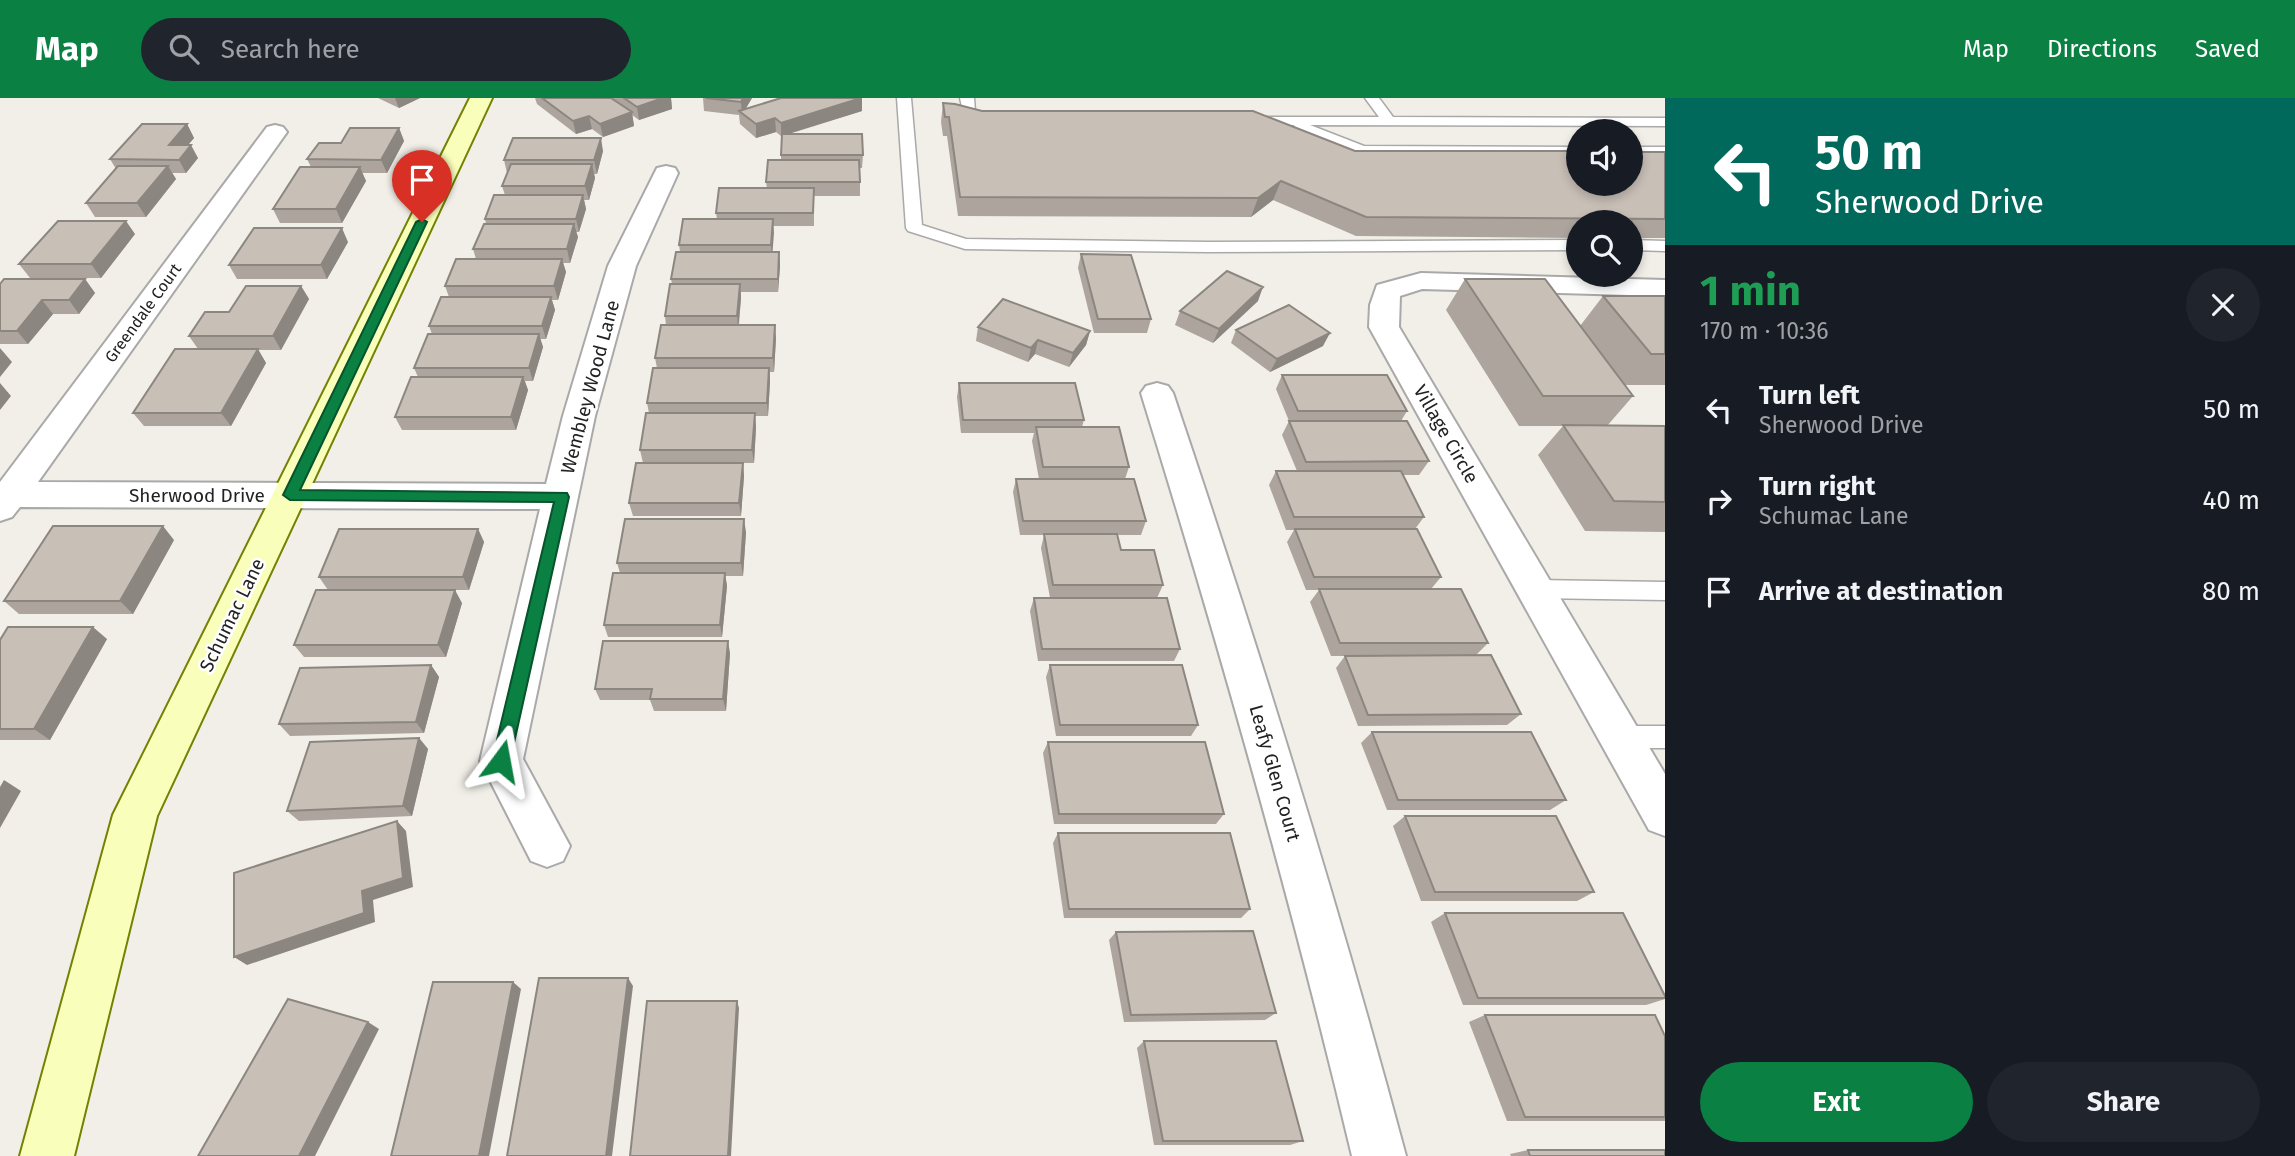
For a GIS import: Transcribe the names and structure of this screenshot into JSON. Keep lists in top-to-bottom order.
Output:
{
  "streets": {
    "street": [
      "Greendale Court",
      "Wembley Wood Lane",
      "Village Circle",
      "Sherwood Drive",
      "Schumac Lane",
      "Leafy Glen Court"
    ]
  },
  "crossings": [
    ["Greendale Court", "Sherwood Drive"],
    ["Wembley Wood Lane", "Sherwood Drive"],
    ["Sherwood Drive", "Schumac Lane"]
  ],
  "page": {
    "header": "Map",
    "search": "Search here",
    "nav": ["Map", "Directions", "Saved"],
    "turn": ["50 m", "Sherwood Drive"],
    "heading": ["1 min", "170 m · 10:36"],
    "list": [
      {
        "name": "Turn left",
        "note": "Sherwood Drive",
        "value": "50 m"
      },
      {
        "name": "Turn right",
        "note": "Schumac Lane",
        "value": "40 m"
      },
      {
        "name": "Arrive at destination",
        "value": "80 m"
      }
    ],
    "buttons": ["Exit", "Share"]
  }
}
